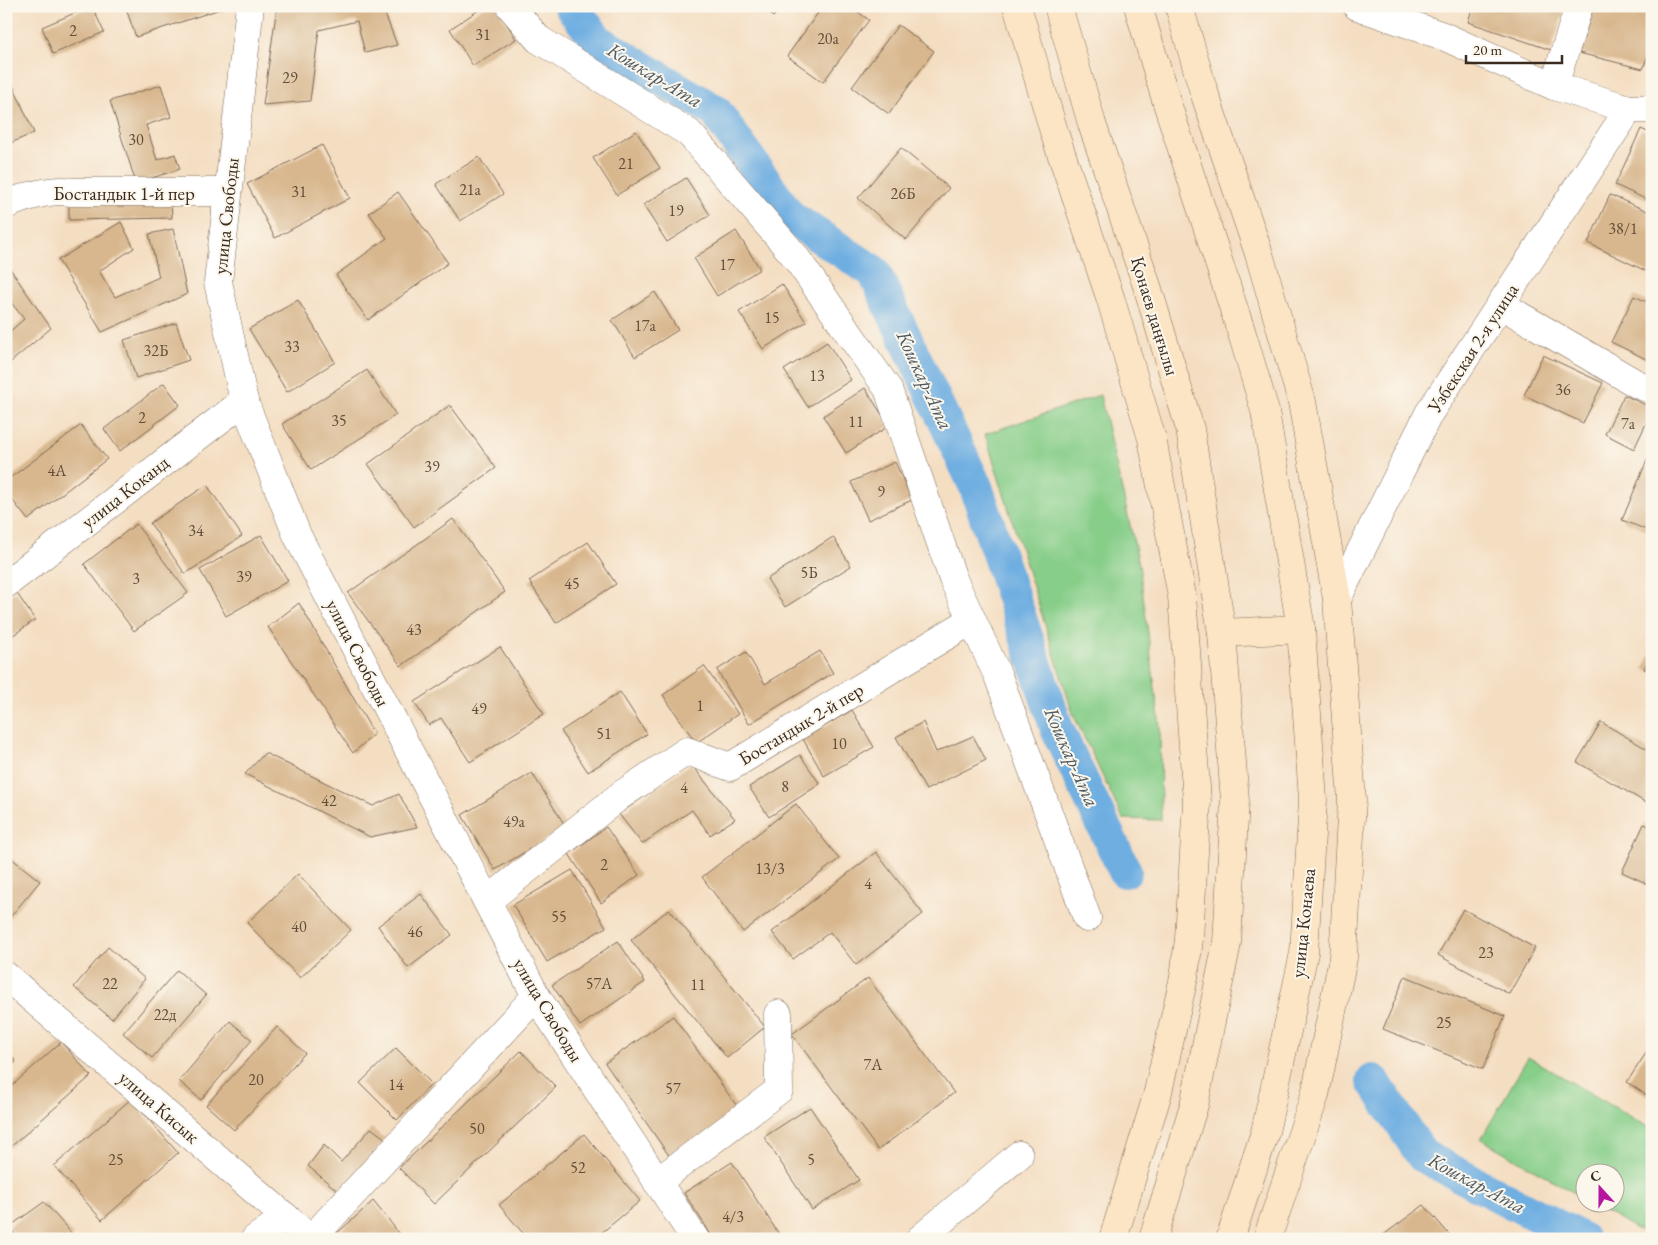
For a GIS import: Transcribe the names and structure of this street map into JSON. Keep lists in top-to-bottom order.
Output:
{
  "streets": {
    "main road": ["Қонаев даңғылы", "улица Конаева"],
    "street": [
      "Бостандык 1-й пер",
      "улица Свободы",
      "Узбекская 2-я улица",
      "улица Коканд",
      "Бостандык 2-й пер",
      "улица Кисык"
    ]
  },
  "crossings": [
    ["Бостандык 1-й пер", "улица Свободы"],
    ["улица Свободы", "улица Коканд"],
    ["улица Свободы", "Бостандык 2-й пер"]
  ],
  "water": ["Кошкар-Ата"],
  "house_numbers": [
    "2",
    "31",
    "20а",
    "29",
    "30",
    "21",
    "21а",
    "31",
    "26Б",
    "19",
    "38/1",
    "17",
    "15",
    "17а",
    "33",
    "32Б",
    "13",
    "36",
    "2",
    "35",
    "11",
    "7а",
    "39",
    "4А",
    "9",
    "34",
    "5Б",
    "39",
    "3",
    "45",
    "43",
    "1",
    "49",
    "51",
    "10",
    "8",
    "4",
    "42",
    "49а",
    "2",
    "13/3",
    "4",
    "55",
    "40",
    "46",
    "23",
    "22",
    "57А",
    "11",
    "22д",
    "25",
    "7А",
    "20",
    "14",
    "57",
    "50",
    "25",
    "5",
    "52",
    "4/3"
  ],
  "scale_bar": "20 m",
  "north": "top"
}
